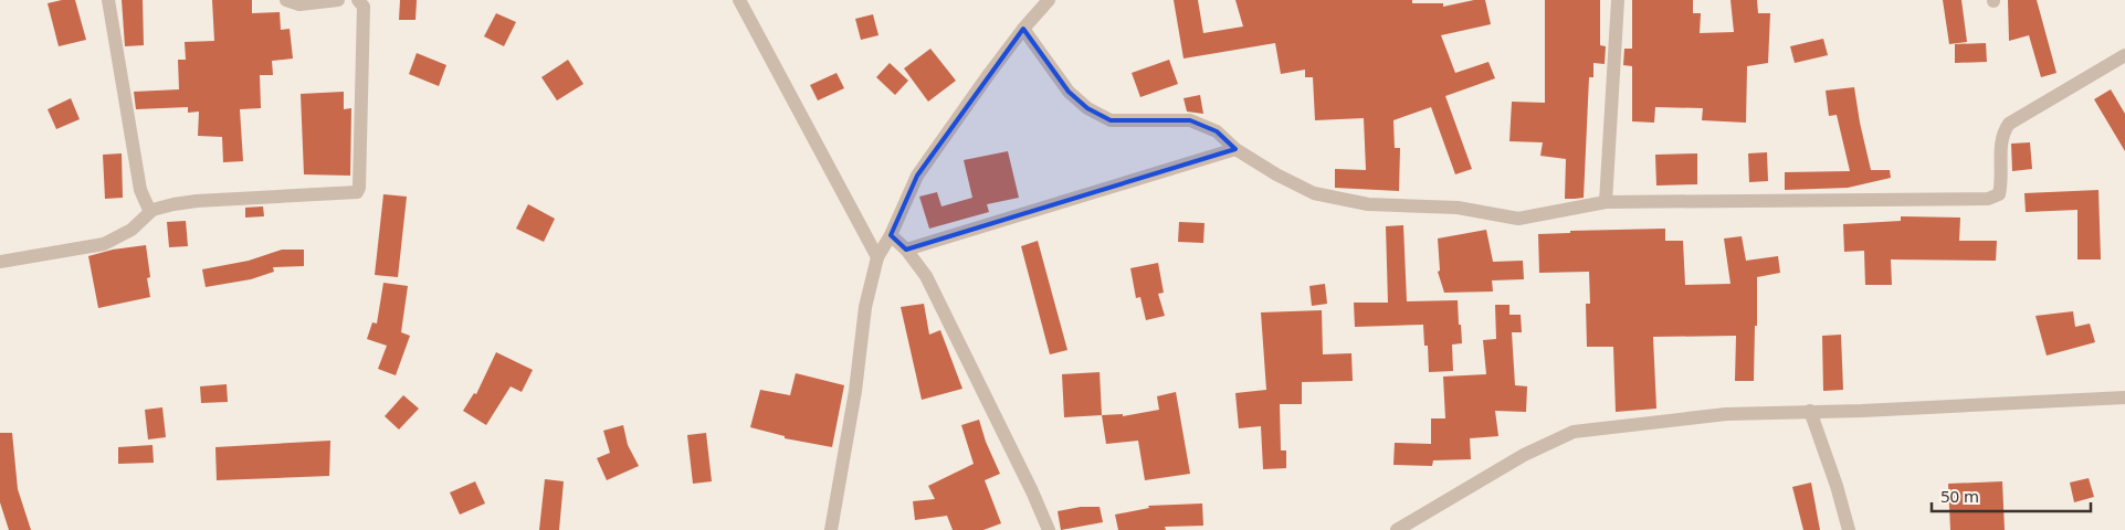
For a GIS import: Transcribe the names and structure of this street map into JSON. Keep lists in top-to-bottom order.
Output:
{
  "scale_bar": "50 m"
}
